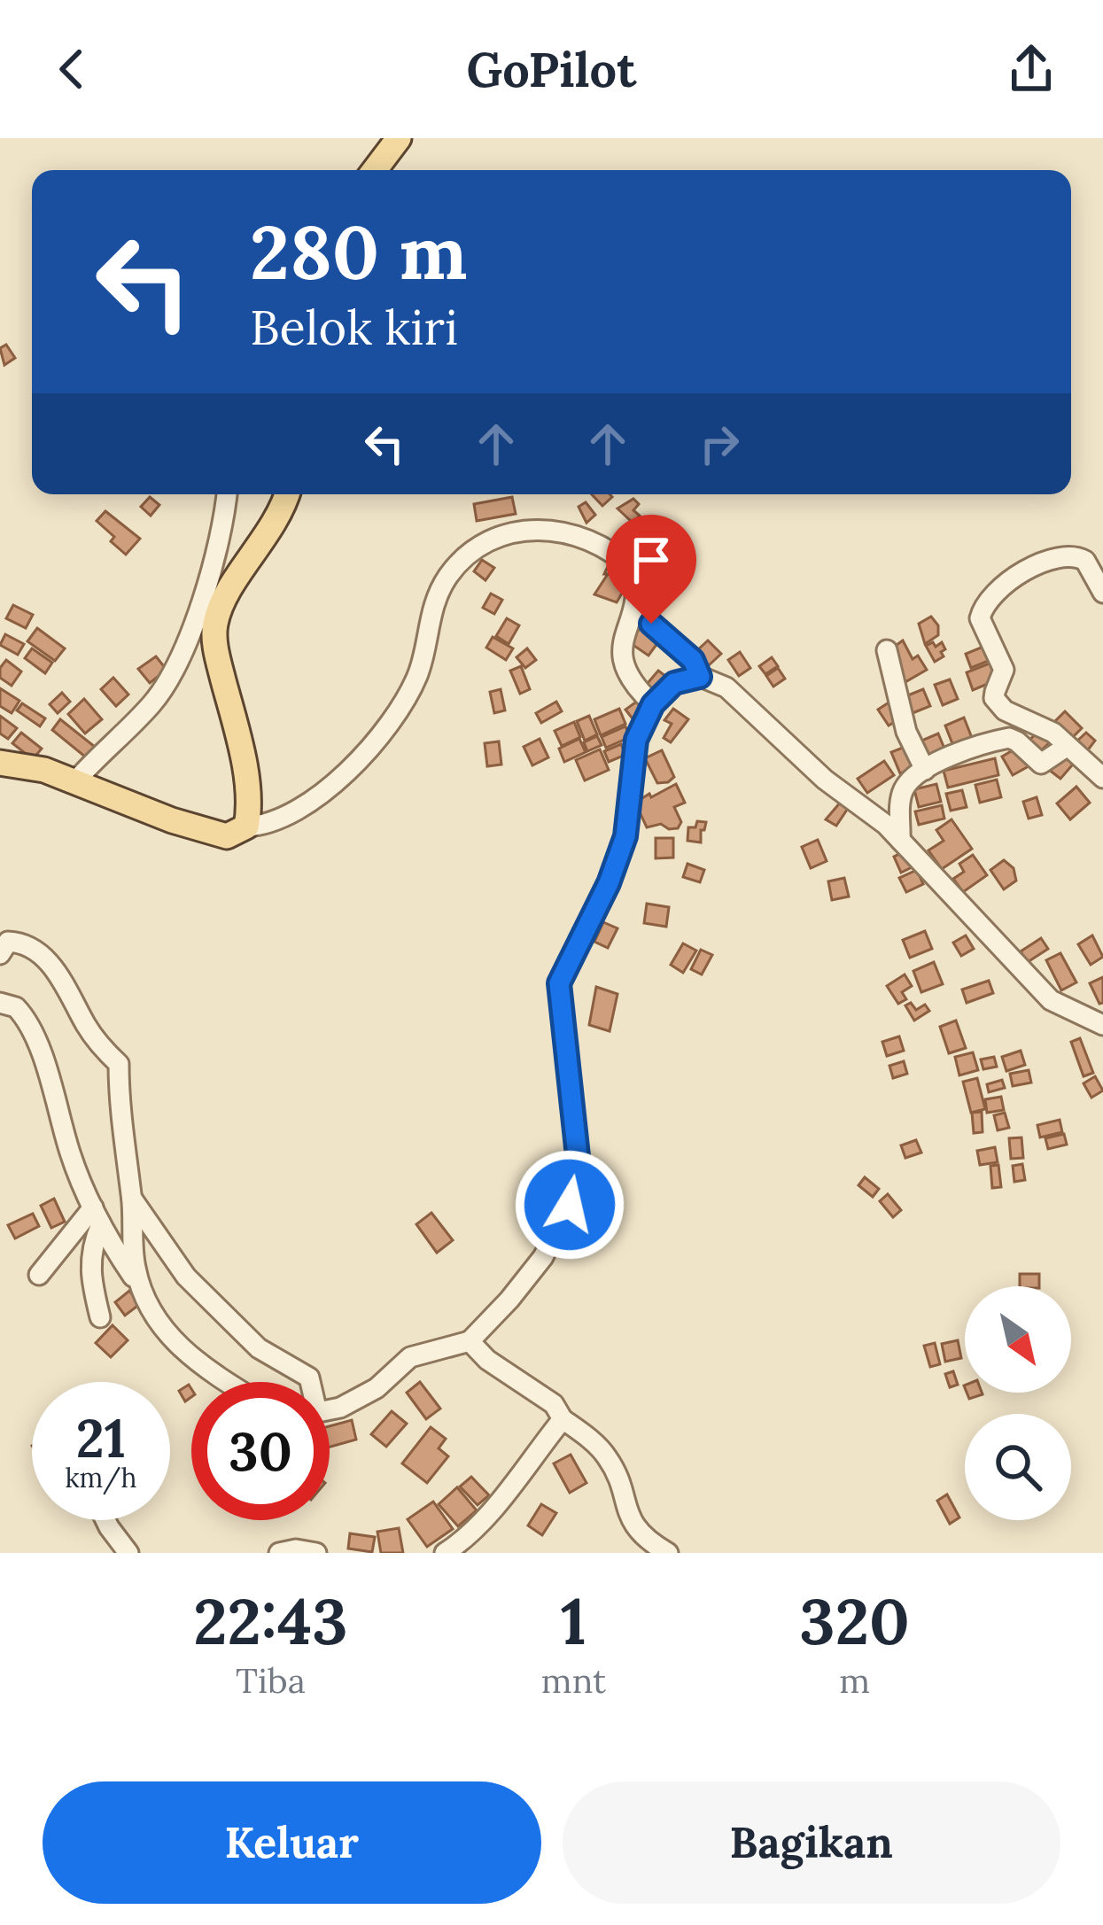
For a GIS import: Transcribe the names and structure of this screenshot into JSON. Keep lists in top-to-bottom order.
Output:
{
  "north": "bottom right",
  "page": {
    "header": "GoPilot",
    "turn": ["280 m", "Belok kiri"],
    "speed": "21 km/h",
    "limit": "30",
    "eta": [
      "22:43",
      "Tiba",
      "1",
      "mnt",
      "320",
      "m"
    ],
    "buttons": ["Keluar", "Bagikan"]
  }
}
